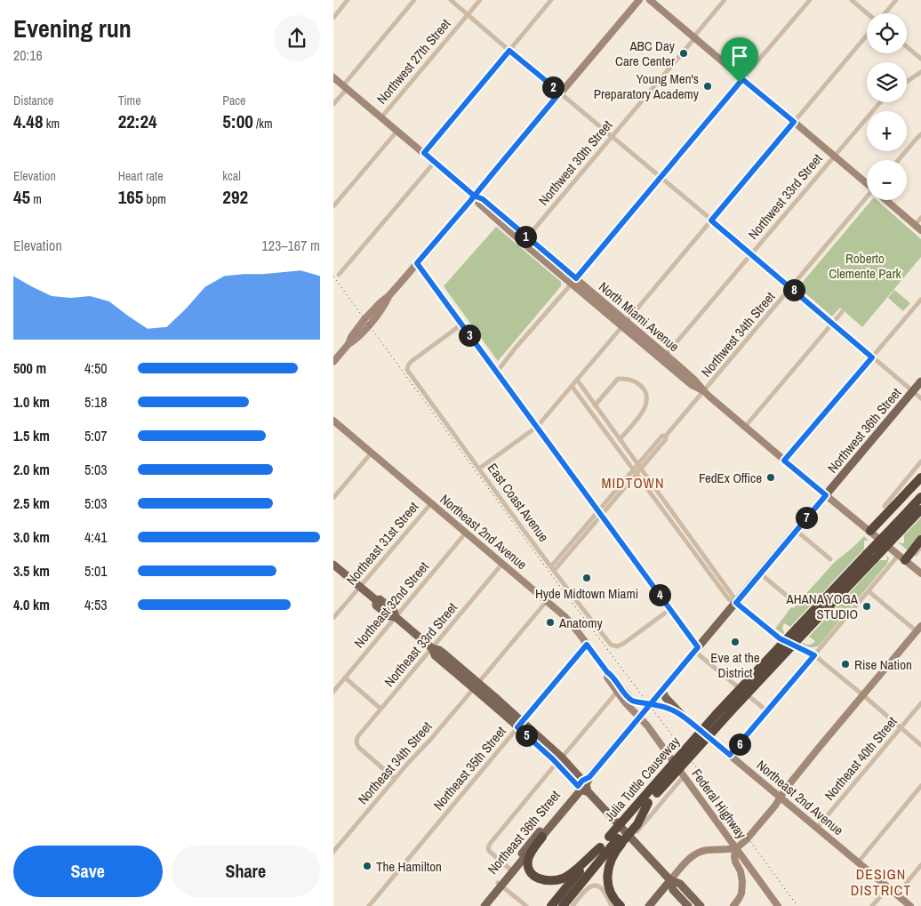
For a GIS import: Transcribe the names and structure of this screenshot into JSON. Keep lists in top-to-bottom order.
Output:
{
  "streets": {
    "highway": ["Julia Tuttle Causeway"],
    "main road": [
      "North Miami Avenue",
      "Northwest 36th Street",
      "Northeast 2nd Avenue",
      "Federal Highway",
      "Northeast 36th Street"
    ],
    "street": [
      "Northwest 27th Street",
      "Northwest 30th Street",
      "Northwest 33rd Street",
      "Northwest 34th Street",
      "East Coast Avenue",
      "Northeast 31st Street",
      "Northeast 32nd Street",
      "Northeast 33rd Street",
      "Northeast 40th Street",
      "Northeast 34th Street",
      "Northeast 35th Street"
    ]
  },
  "crossings": [
    ["Northwest 27th Street", "North Miami Avenue"],
    ["Northwest 30th Street", "North Miami Avenue"],
    ["Northwest 33rd Street", "North Miami Avenue"],
    ["North Miami Avenue", "Northwest 34th Street"],
    ["North Miami Avenue", "Northwest 36th Street"],
    ["North Miami Avenue", "Northeast 36th Street"],
    ["Northwest 36th Street", "Northeast 36th Street"],
    ["Northeast 2nd Avenue", "Northeast 31st Street"],
    ["Northeast 2nd Avenue", "Northeast 32nd Street"],
    ["Northeast 2nd Avenue", "Northeast 33rd Street"],
    ["Northeast 2nd Avenue", "Northeast 40th Street"],
    ["Northeast 2nd Avenue", "Northeast 34th Street"],
    ["Northeast 2nd Avenue", "Northeast 35th Street"],
    ["Northeast 2nd Avenue", "Federal Highway"],
    ["Northeast 2nd Avenue", "Northeast 36th Street"],
    ["Northeast 33rd Street", "Northeast 34th Street"],
    ["Federal Highway", "Northeast 36th Street"]
  ],
  "districts": ["MIDTOWN", "DESIGN DISTRICT"],
  "parks": ["Roberto Clemente Park"],
  "places": [
    "ABC Day Care Center",
    "Young Men's Preparatory Academy",
    "FedEx Office",
    "Hyde Midtown Miami",
    "AHANA YOGA STUDIO",
    "Anatomy",
    "Eve at the District",
    "Rise Nation",
    "The Hamilton"
  ],
  "page": {
    "heading": ["Evening run", "20:16"],
    "map_buttons": ["+", "−"],
    "stats": [
      ["Distance", "4.48 km"],
      ["Time", "22:24"],
      ["Pace", "5:00 /km"],
      ["Elevation", "45 m"],
      ["Heart rate", "165 bpm"],
      ["kcal", "292"]
    ],
    "pins": [
      "2",
      "1",
      "8",
      "3",
      "7",
      "4",
      "5",
      "6"
    ],
    "chart": ["Elevation", "123–167 m"],
    "list": [
      {
        "name": "500 m",
        "note": "4:50"
      },
      {
        "name": "1.0 km",
        "note": "5:18"
      },
      {
        "name": "1.5 km",
        "note": "5:07"
      },
      {
        "name": "2.0 km",
        "note": "5:03"
      },
      {
        "name": "2.5 km",
        "note": "5:03"
      },
      {
        "name": "3.0 km",
        "note": "4:41"
      },
      {
        "name": "3.5 km",
        "note": "5:01"
      },
      {
        "name": "4.0 km",
        "note": "4:53"
      }
    ],
    "buttons": ["Save", "Share"]
  }
}
